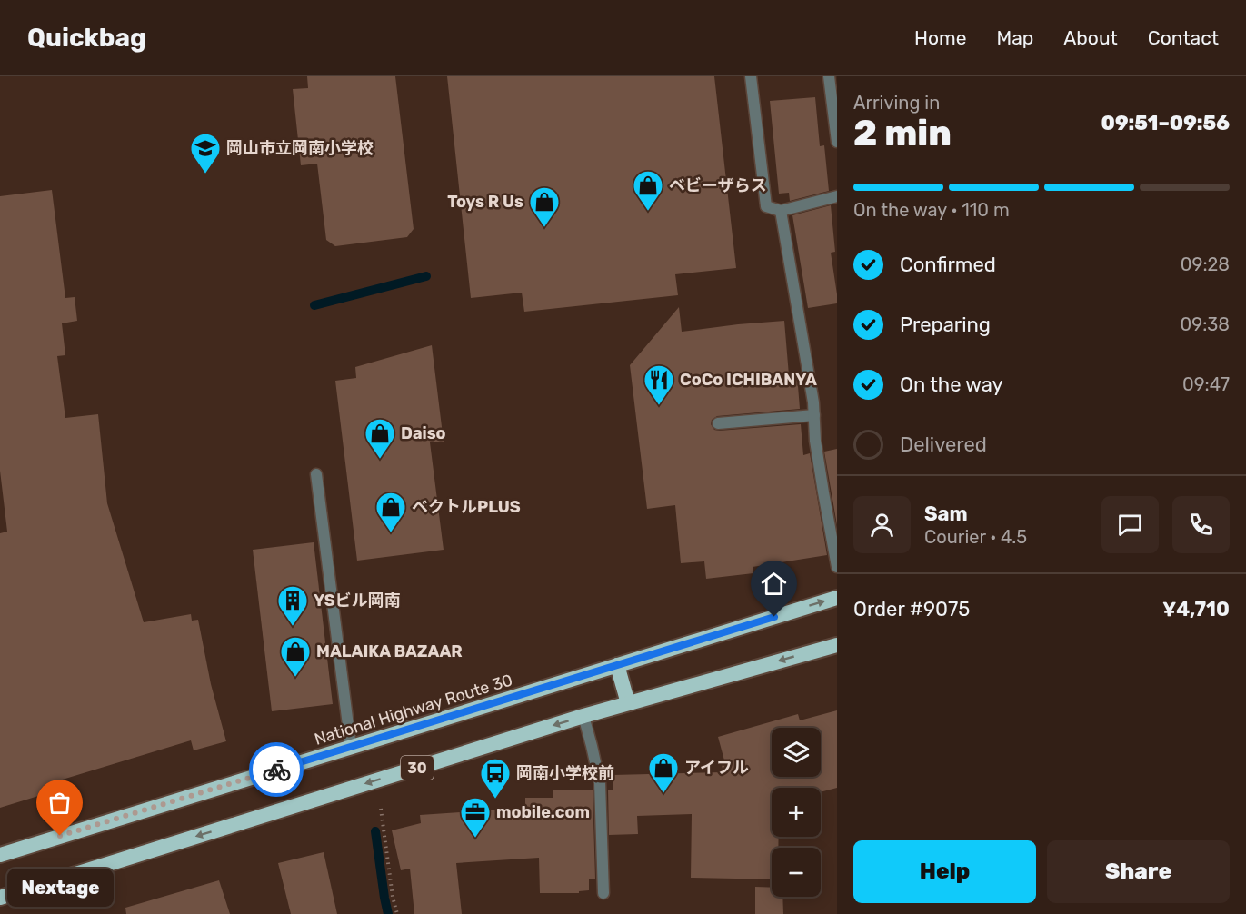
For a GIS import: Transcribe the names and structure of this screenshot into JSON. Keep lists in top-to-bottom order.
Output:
{
  "streets": {
    "highway": ["National Highway Route 30", "30"]
  },
  "places": {
    "school or university": ["岡山市立岡南小学校"],
    "shop": [
      "ベビーザらス",
      "Toys R Us",
      "Daiso",
      "ベクトルPLUS",
      "MALAIKA BAZAAR",
      "アイフル"
    ],
    "restaurant": ["CoCo ICHIBANYA"],
    "building": ["YSビル岡南"],
    "bus stop": ["岡南小学校前"],
    "other": ["Nextage"],
    "office": ["mobile.com"]
  },
  "page": {
    "header": "Quickbag",
    "nav": [
      "Home",
      "Map",
      "About",
      "Contact"
    ],
    "heading": ["2 min", "Arriving in", "09:51–09:56"],
    "panel": [
      "Sam",
      "Courier · 4.5",
      "Order #9075",
      "¥4,710"
    ],
    "bar": "On the way · 110 m",
    "list": [
      ["Confirmed", "09:28"],
      ["Preparing", "09:38"],
      ["On the way", "09:47"],
      "Delivered"
    ],
    "map_buttons": ["+", "−"],
    "buttons": ["Help", "Share"],
    "bubble": "Nextage"
  }
}
